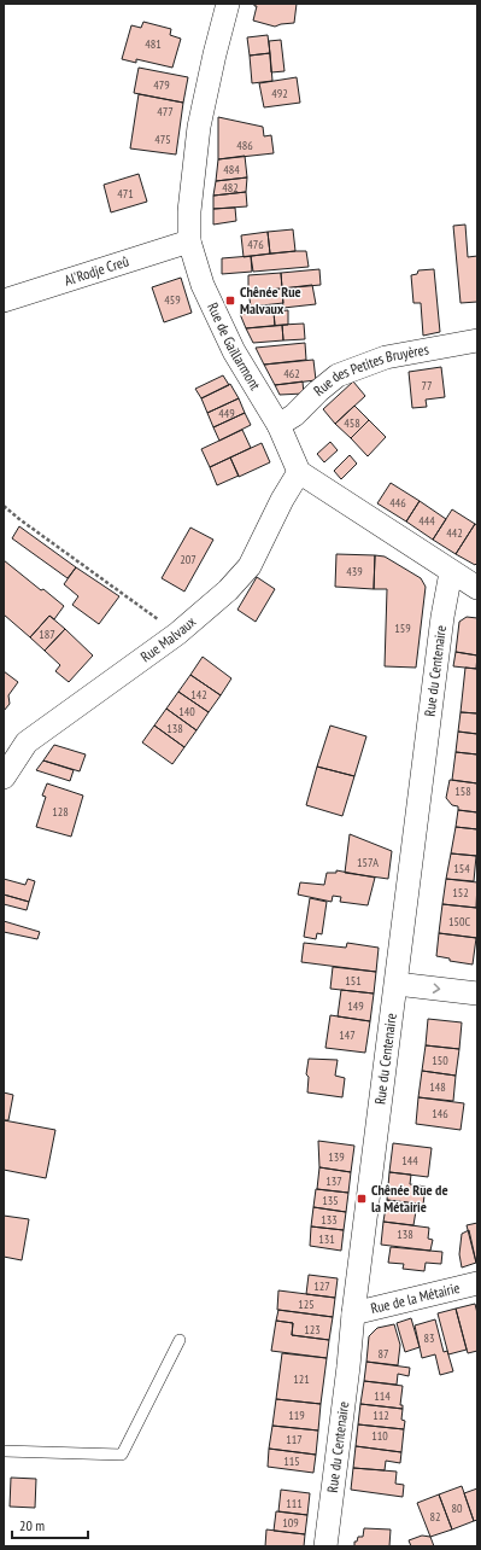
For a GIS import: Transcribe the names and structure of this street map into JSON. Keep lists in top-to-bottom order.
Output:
{
  "streets": {
    "street": [
      "Al'Rodje Creû",
      "Rue de Gaillarmont",
      "Rue des Petites Bruyères",
      "Rue Malvaux",
      "Rue du Centenaire",
      "Rue de la Métairie"
    ]
  },
  "crossings": [
    ["Al'Rodje Creû", "Rue de Gaillarmont"],
    ["Rue de Gaillarmont", "Rue des Petites Bruyères"],
    ["Rue de Gaillarmont", "Rue Malvaux"],
    ["Rue du Centenaire", "Rue de la Métairie"]
  ],
  "places": {
    "transit": ["Chênée Rue Malvaux", "Chênée Rue de la Métairie"]
  },
  "house_numbers": [
    "481",
    "479",
    "492",
    "477",
    "475",
    "486",
    "484",
    "482",
    "471",
    "476",
    "459",
    "462",
    "77",
    "449",
    "458",
    "446",
    "444",
    "442",
    "207",
    "439",
    "159",
    "187",
    "142",
    "140",
    "138",
    "158",
    "128",
    "157A",
    "154",
    "152",
    "150C",
    "151",
    "149",
    "147",
    "150",
    "148",
    "146",
    "139",
    "144",
    "137",
    "135",
    "133",
    "138",
    "131",
    "127",
    "125",
    "123",
    "83",
    "87",
    "121",
    "114",
    "119",
    "112",
    "110",
    "117",
    "115",
    "111",
    "80",
    "82",
    "109"
  ],
  "scale_bar": "20 m"
}
